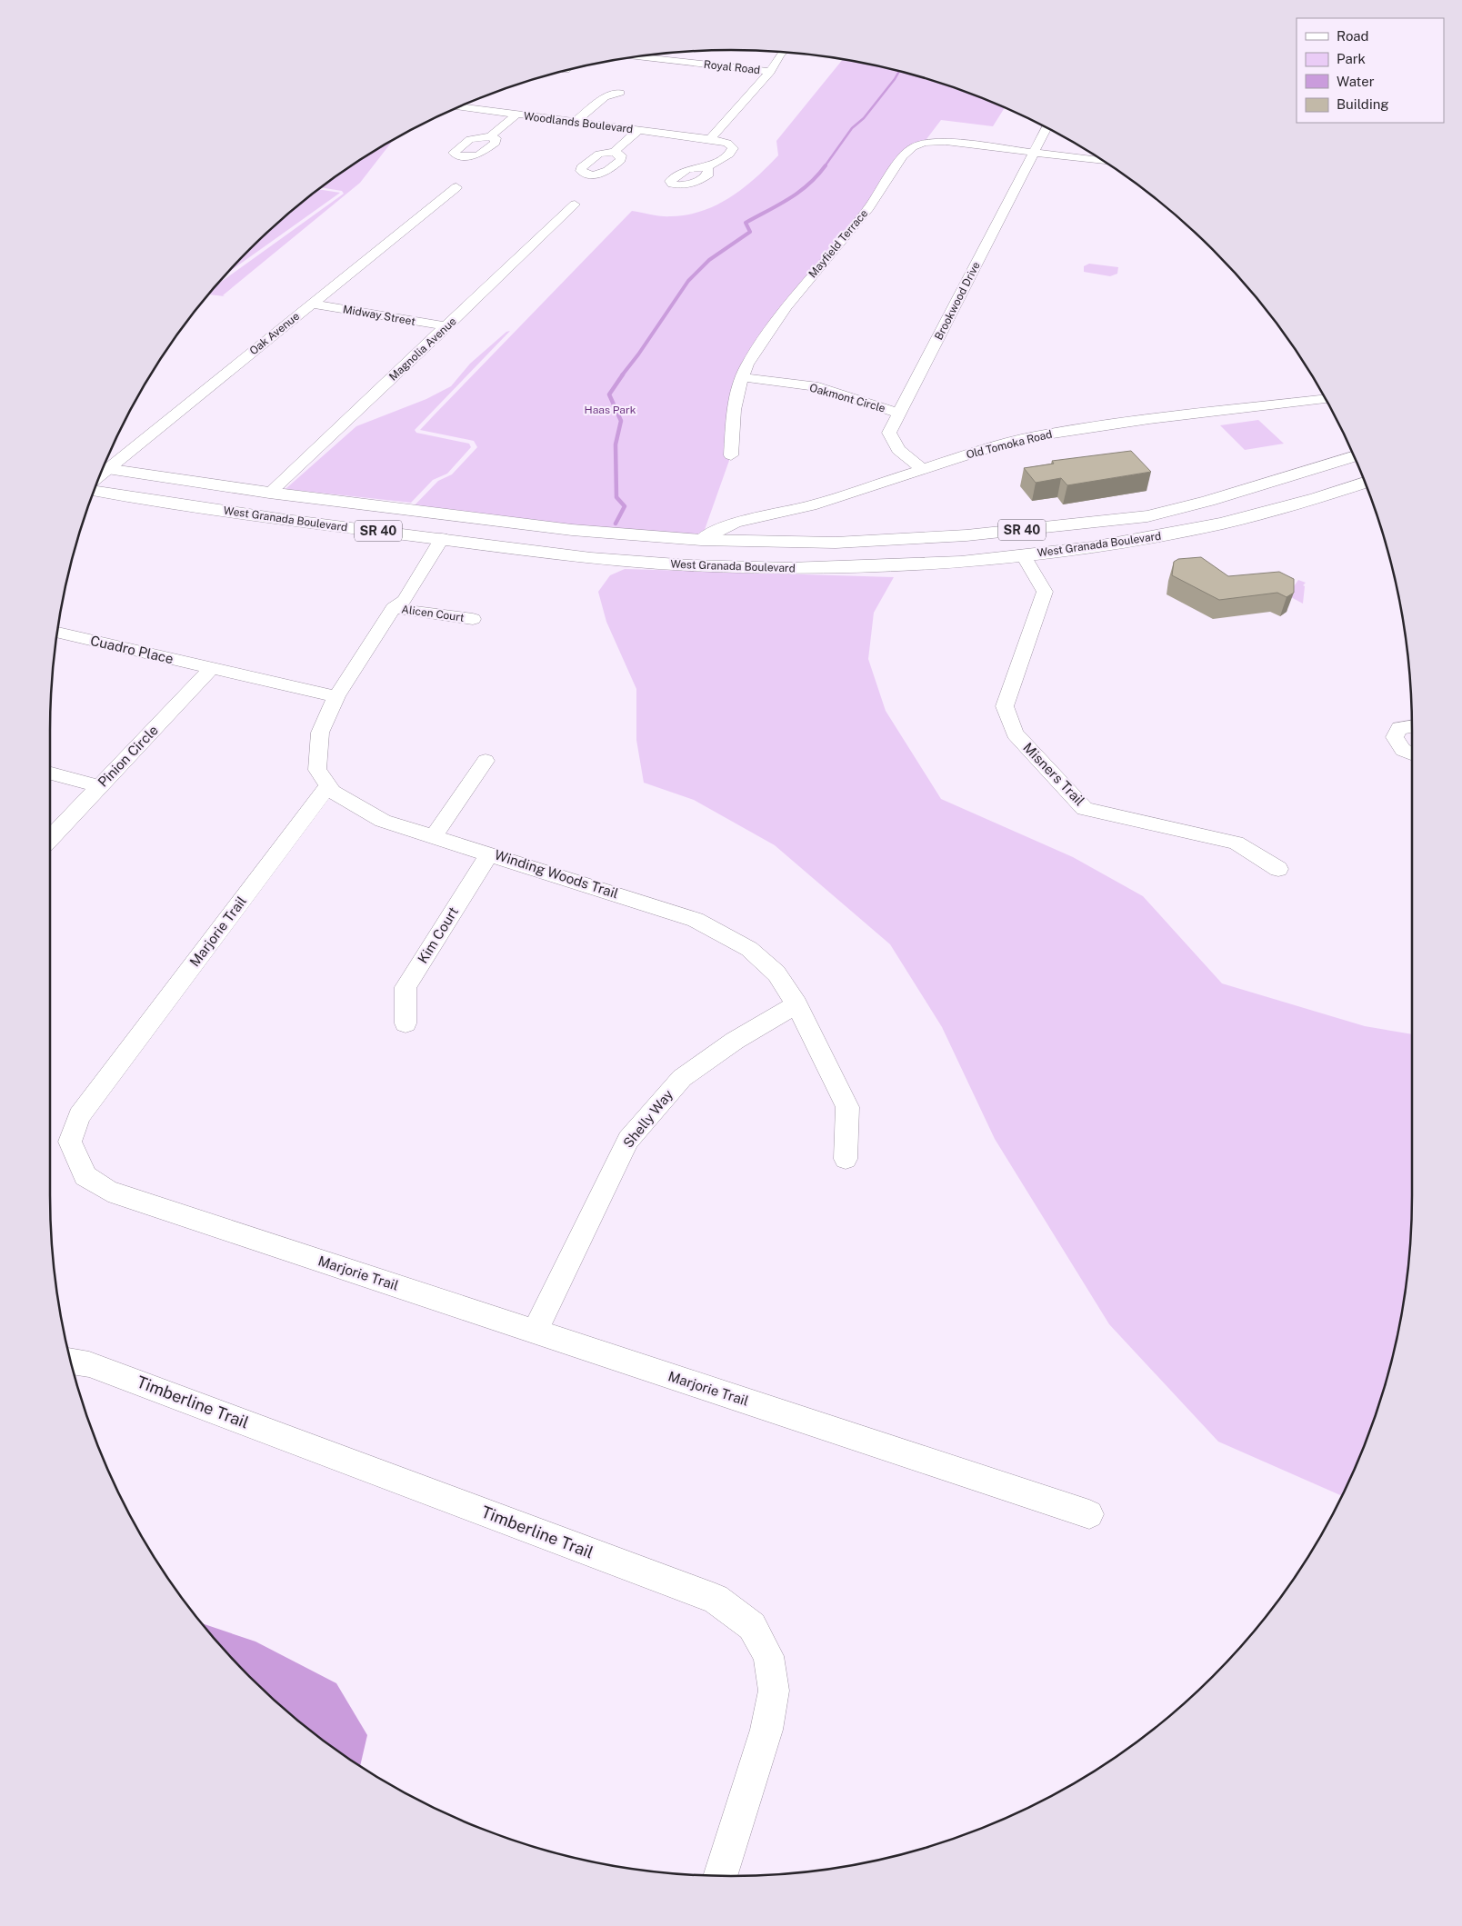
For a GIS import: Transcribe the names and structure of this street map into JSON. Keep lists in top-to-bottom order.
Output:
{
  "streets": {
    "main road": ["West Granada Boulevard", "SR 40"],
    "street": [
      "Royal Road",
      "Woodlands Boulevard",
      "Mayfield Terrace",
      "Brookwood Drive",
      "Midway Street",
      "Oak Avenue",
      "Magnolia Avenue",
      "Oakmont Circle",
      "Old Tomoka Road",
      "Alicen Court",
      "Cuadro Place",
      "Pinion Circle",
      "Misners Trail",
      "Winding Woods Trail",
      "Marjorie Trail",
      "Kim Court",
      "Shelly Way",
      "Timberline Trail"
    ]
  },
  "crossings": [
    ["Mayfield Terrace", "Brookwood Drive"],
    ["Mayfield Terrace", "Oakmont Circle"],
    ["Brookwood Drive", "Oakmont Circle"],
    ["Brookwood Drive", "Old Tomoka Road"],
    ["Midway Street", "Oak Avenue"],
    ["Midway Street", "Magnolia Avenue"],
    ["Oak Avenue", "West Granada Boulevard"],
    ["Magnolia Avenue", "West Granada Boulevard"],
    ["Old Tomoka Road", "West Granada Boulevard"],
    ["West Granada Boulevard", "Misners Trail"],
    ["West Granada Boulevard", "Winding Woods Trail"],
    ["Alicen Court", "Winding Woods Trail"],
    ["Cuadro Place", "Pinion Circle"],
    ["Cuadro Place", "Winding Woods Trail"],
    ["Winding Woods Trail", "Marjorie Trail"],
    ["Winding Woods Trail", "Kim Court"],
    ["Winding Woods Trail", "Shelly Way"],
    ["Marjorie Trail", "Shelly Way"]
  ],
  "parks": ["Haas Park"],
  "legend": [
    "Road",
    "Park",
    "Water",
    "Building"
  ]
}
